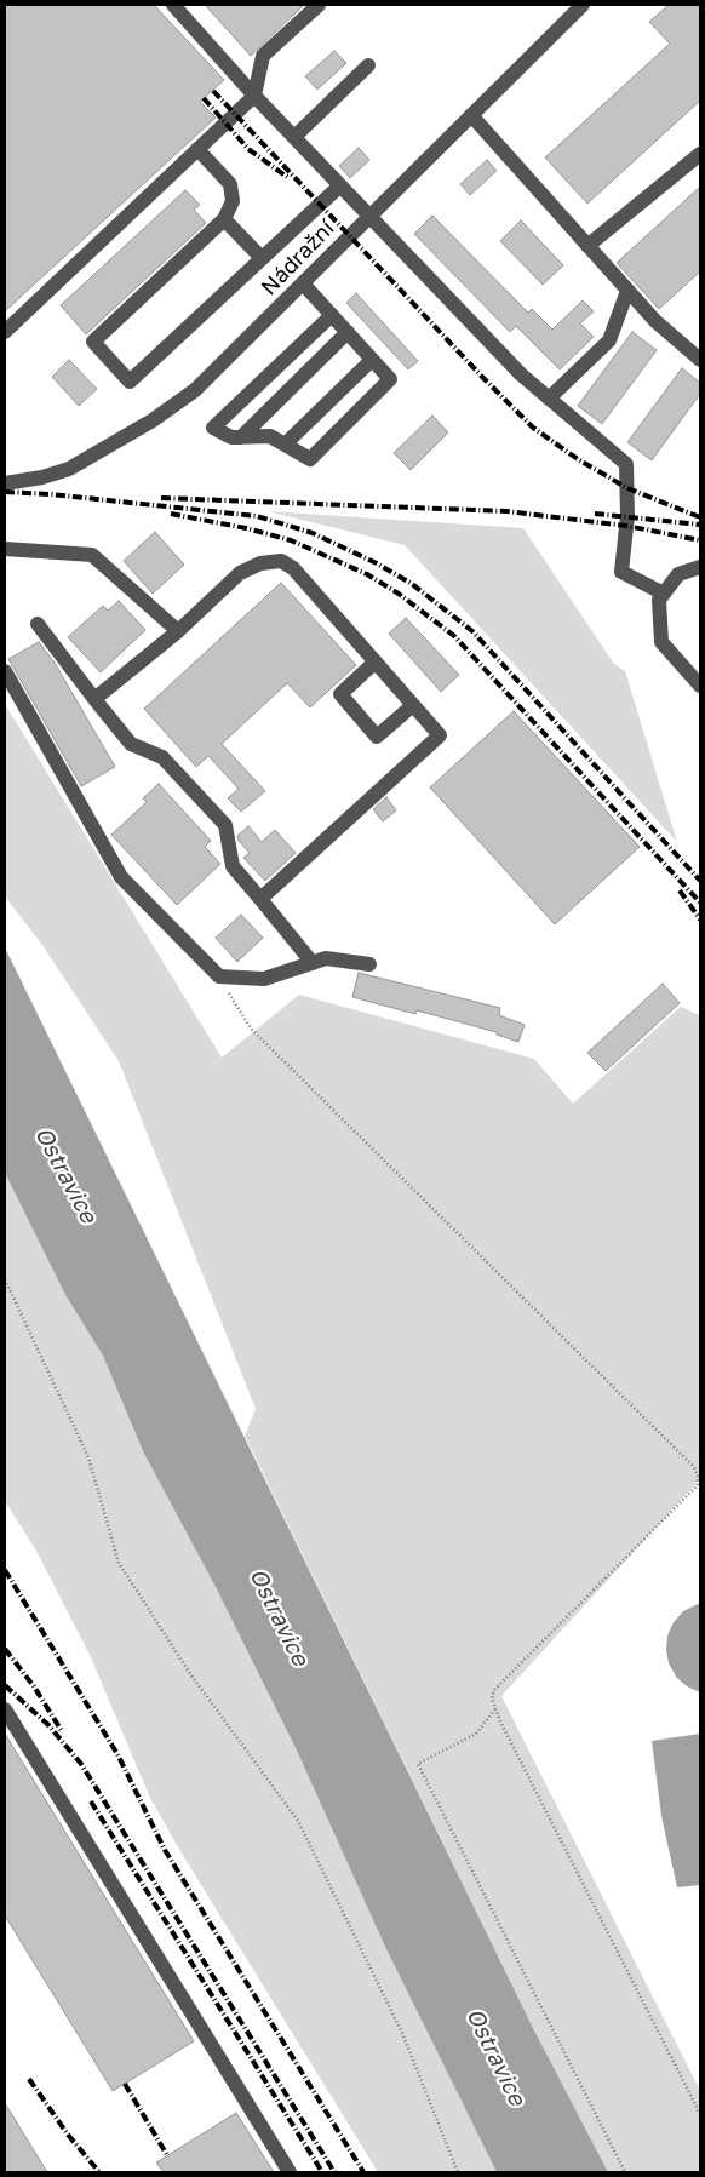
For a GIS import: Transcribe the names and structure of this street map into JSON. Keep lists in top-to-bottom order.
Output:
{
  "streets": {
    "street": ["Nádražní"]
  },
  "water": ["Ostravice"]
}
